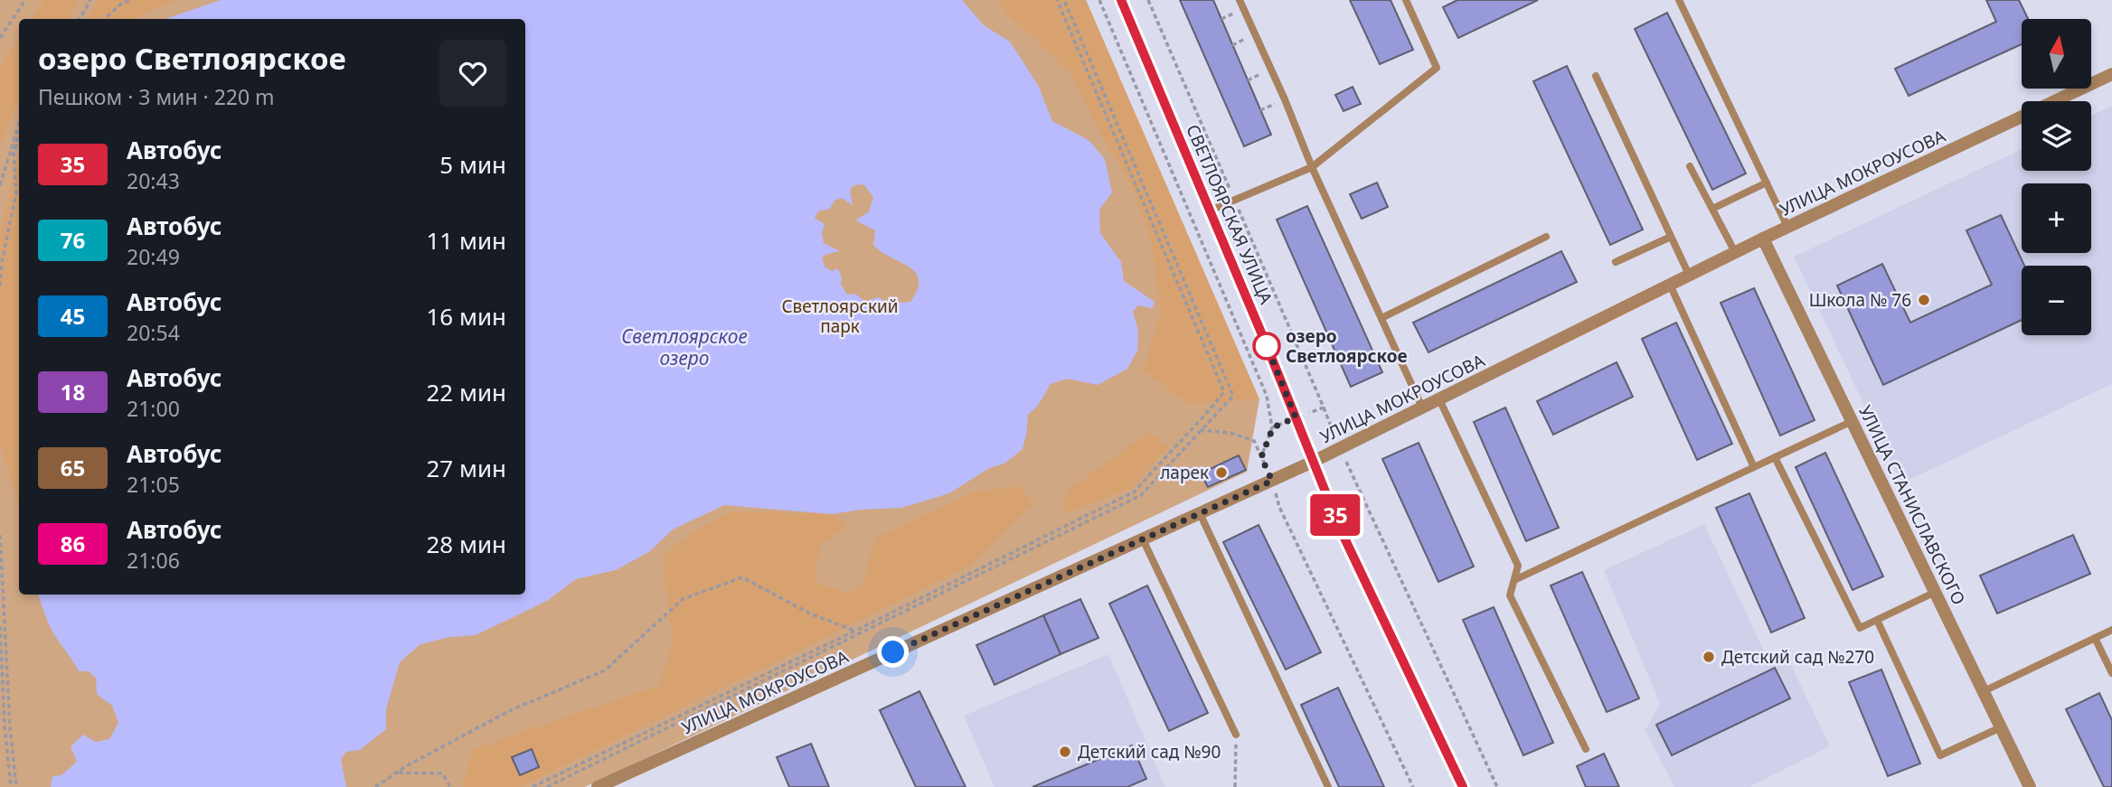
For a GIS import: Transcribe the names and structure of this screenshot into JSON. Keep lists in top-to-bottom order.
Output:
{
  "streets": {
    "main road": ["СВЕТЛОЯРСКАЯ УЛИЦА"],
    "street": ["УЛИЦА МОКРОУСОВА", "УЛИЦА СТАНИСЛАВСКОГО"]
  },
  "crossings": [
    ["УЛИЦА МОКРОУСОВА", "СВЕТЛОЯРСКАЯ УЛИЦА"],
    ["УЛИЦА МОКРОУСОВА", "УЛИЦА СТАНИСЛАВСКОГО"]
  ],
  "water": ["Светлоярское озеро"],
  "parks": ["Светлоярский парк"],
  "places": [
    "Школа № 76",
    "озеро Светлоярское",
    "ларек",
    "Детский сад №270",
    "Детский сад №90"
  ],
  "lines": ["bus line 35"],
  "north": "top",
  "page": {
    "on_map": "35",
    "map_buttons": ["+", "−"],
    "heading": ["озеро Светлоярское", "Пешком · 3 мин · 220 m"],
    "list": [
      {
        "mark": "35",
        "name": "Автобус",
        "note": "20:43",
        "value": "5 мин"
      },
      {
        "mark": "76",
        "name": "Автобус",
        "note": "20:49",
        "value": "11 мин"
      },
      {
        "mark": "45",
        "name": "Автобус",
        "note": "20:54",
        "value": "16 мин"
      },
      {
        "mark": "18",
        "name": "Автобус",
        "note": "21:00",
        "value": "22 мин"
      },
      {
        "mark": "65",
        "name": "Автобус",
        "note": "21:05",
        "value": "27 мин"
      },
      {
        "mark": "86",
        "name": "Автобус",
        "note": "21:06",
        "value": "28 мин"
      }
    ]
  }
}
